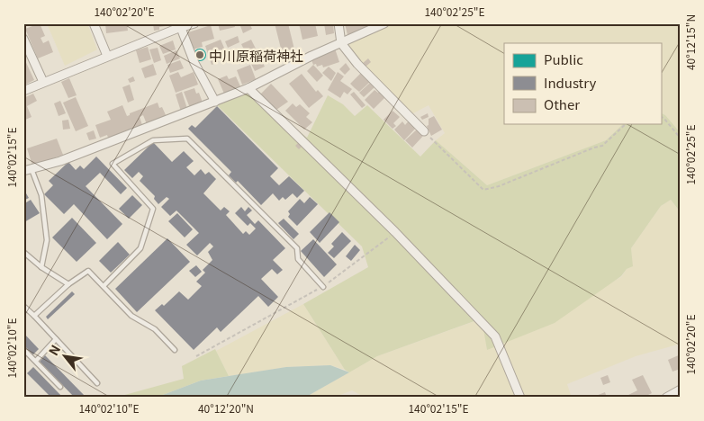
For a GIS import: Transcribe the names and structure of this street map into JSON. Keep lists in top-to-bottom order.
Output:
{
  "places": ["中川原稲荷神社"],
  "legend": ["Public", "Industry", "Other"],
  "north": "top left",
  "coordinates": [
    "140°02'20\"E",
    "140°02'25\"E",
    "40°12'15\"N",
    "140°02'15\"E",
    "140°02'10\"E",
    "40°12'20\"N"
  ]
}
